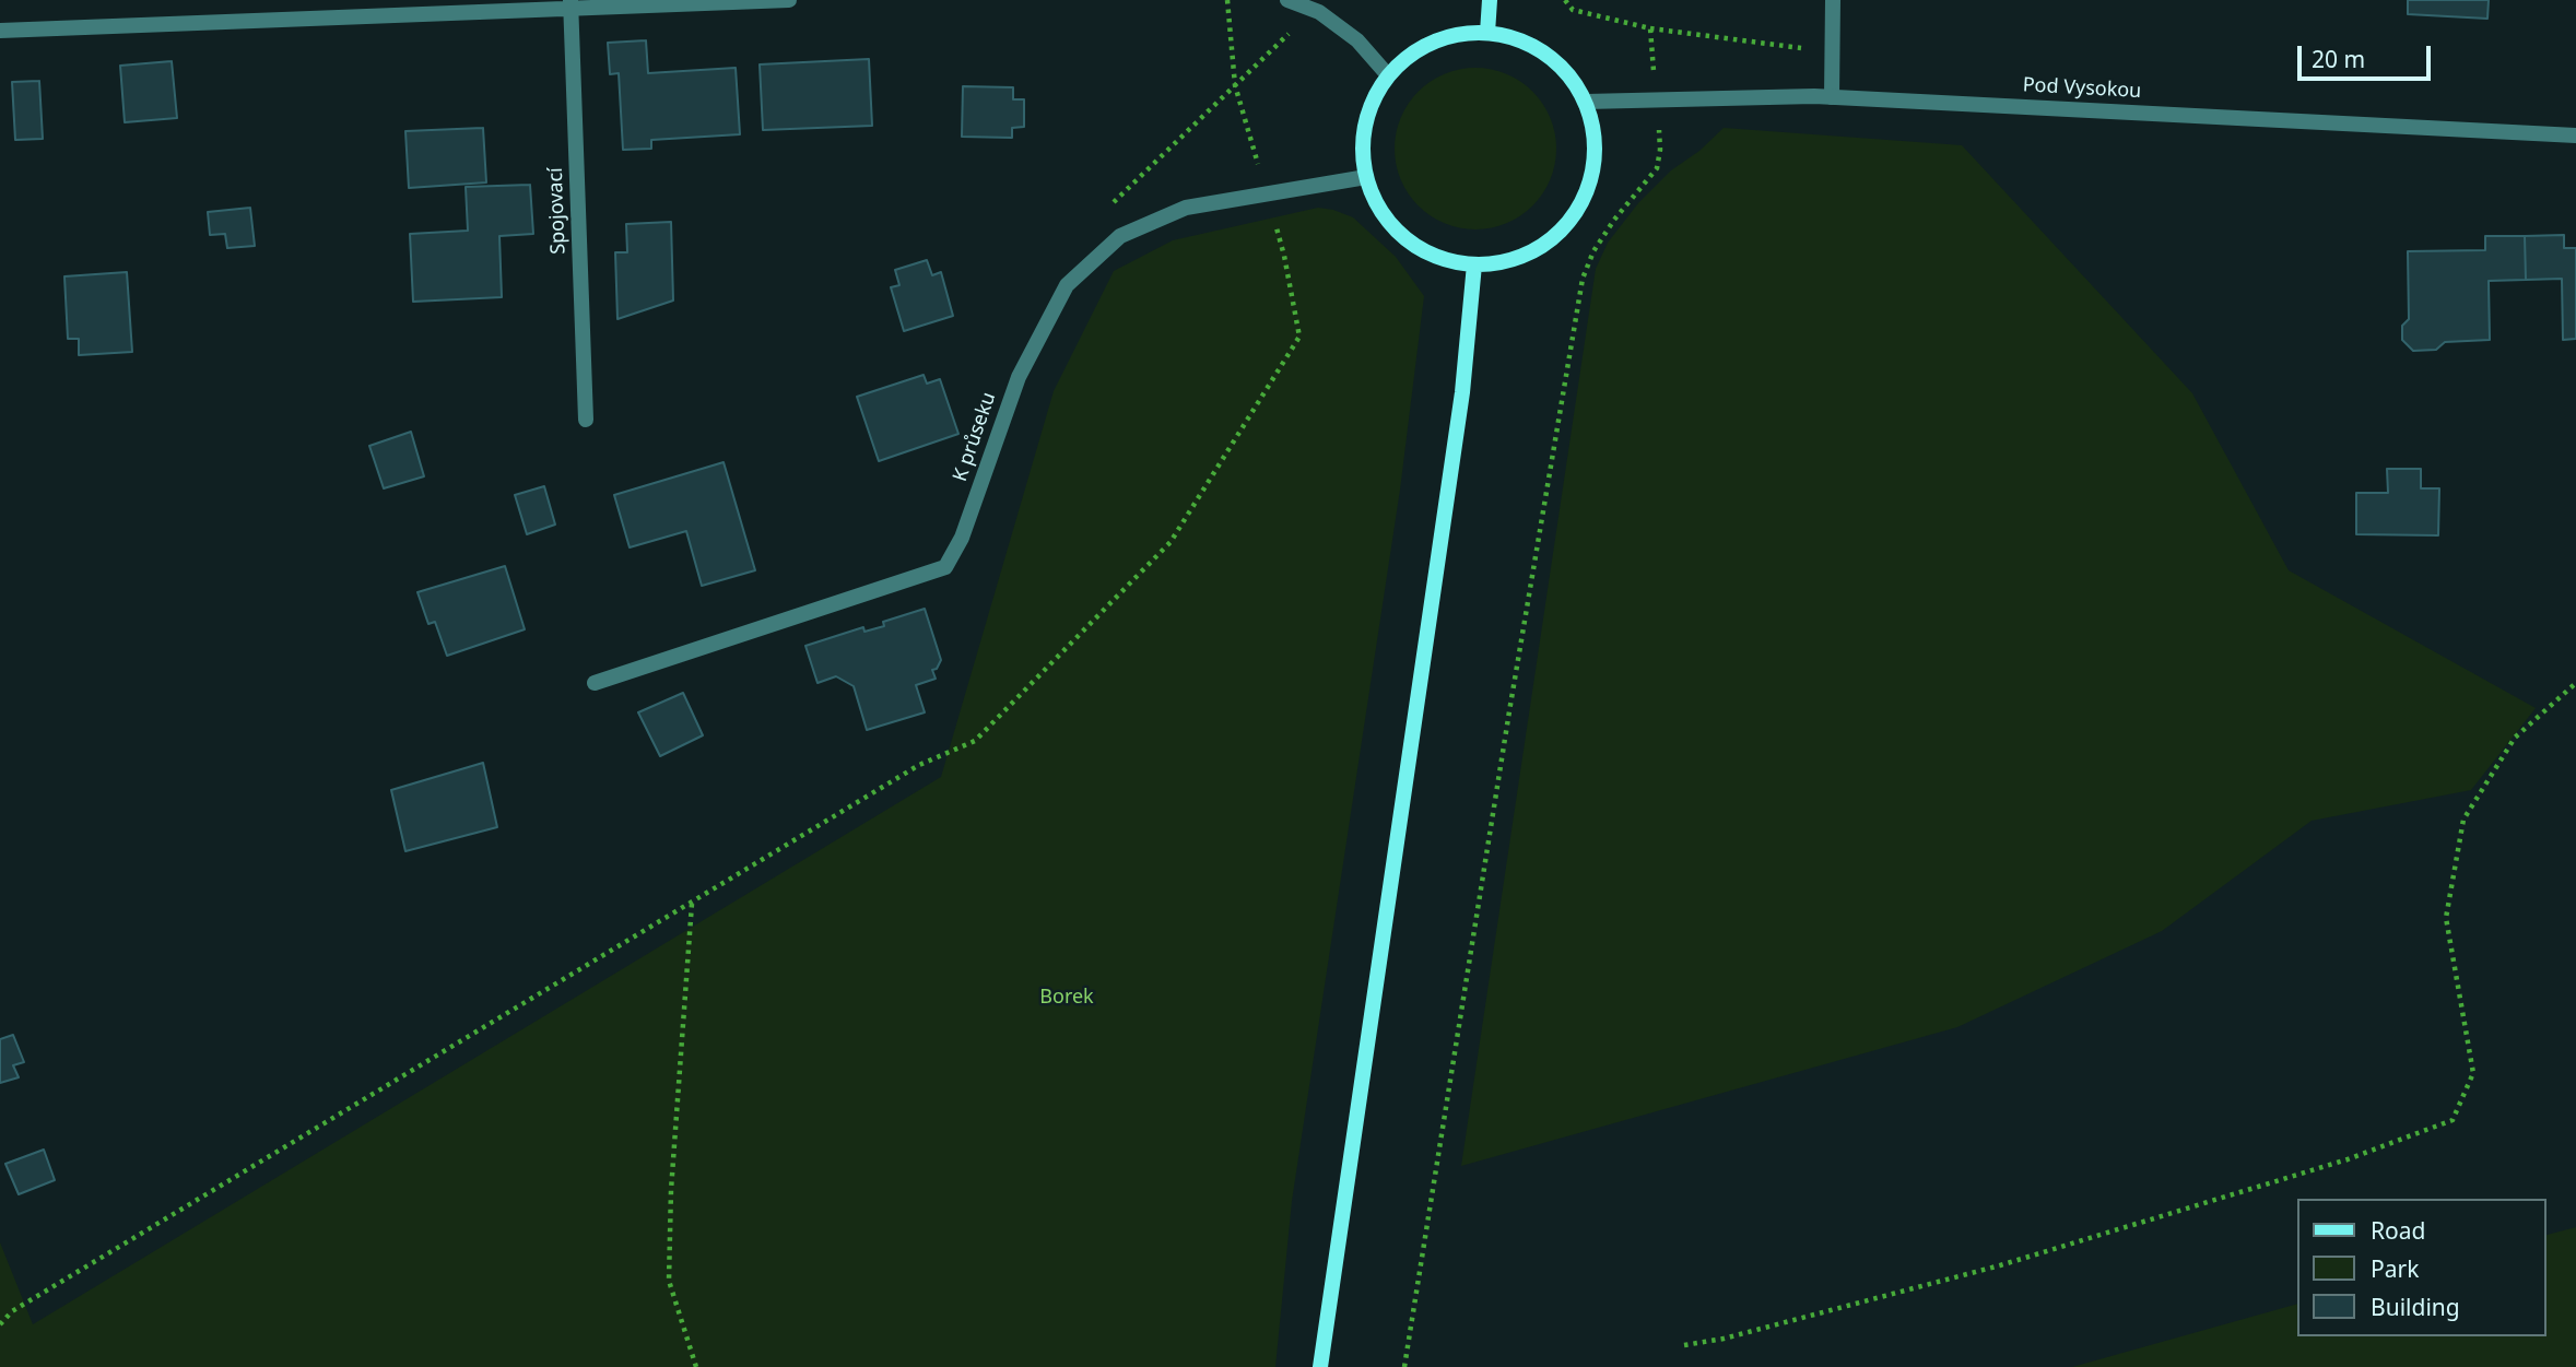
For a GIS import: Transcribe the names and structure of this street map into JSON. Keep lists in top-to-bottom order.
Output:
{
  "streets": {
    "street": ["Pod Vysokou", "Spojovací", "K průseku"]
  },
  "crossings": [
    ["Pod Vysokou", "K průseku"]
  ],
  "parks": ["Borek"],
  "legend": ["Road", "Park", "Building"],
  "scale_bar": "20 m"
}
